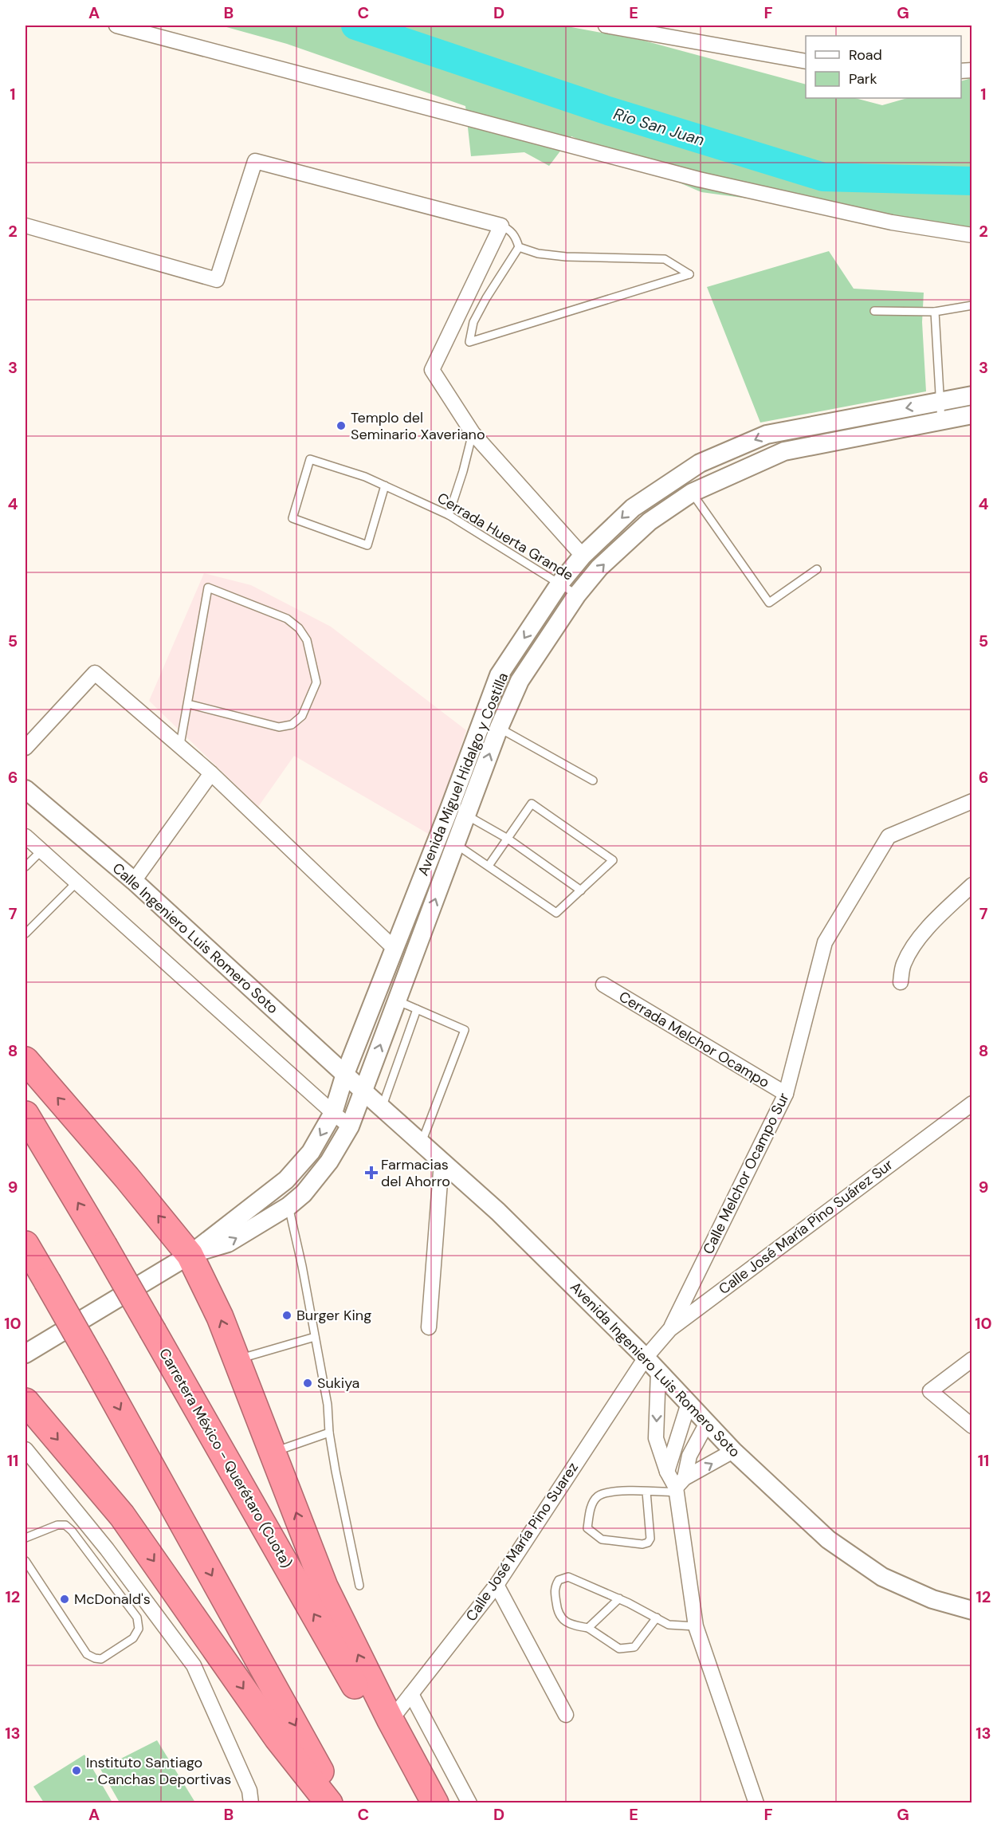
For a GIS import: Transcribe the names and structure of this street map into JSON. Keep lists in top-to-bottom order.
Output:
{
  "streets": {
    "highway": ["Carretera México - Querétaro (Cuota)"],
    "street": [
      "Avenida Miguel Hidalgo y Costilla",
      "Calle Ingeniero Luis Romero Soto",
      "Cerrada Melchor Ocampo",
      "Calle Melchor Ocampo Sur",
      "Calle José María Pino Suárez Sur",
      "Avenida Ingeniero Luis Romero Soto",
      "Calle José María Pino Suarez"
    ],
    "lane": ["Cerrada Huerta Grande"]
  },
  "crossings": [
    ["Cerrada Huerta Grande", "Avenida Miguel Hidalgo y Costilla"],
    ["Avenida Miguel Hidalgo y Costilla", "Calle Ingeniero Luis Romero Soto"],
    ["Avenida Miguel Hidalgo y Costilla", "Avenida Ingeniero Luis Romero Soto"],
    ["Calle Ingeniero Luis Romero Soto", "Avenida Ingeniero Luis Romero Soto"],
    ["Cerrada Melchor Ocampo", "Calle Melchor Ocampo Sur"],
    ["Calle Melchor Ocampo Sur", "Calle José María Pino Suárez Sur"],
    ["Calle José María Pino Suárez Sur", "Avenida Ingeniero Luis Romero Soto"],
    ["Calle José María Pino Suárez Sur", "Calle José María Pino Suarez"],
    ["Avenida Ingeniero Luis Romero Soto", "Calle José María Pino Suarez"]
  ],
  "water": ["Rio San Juan"],
  "places": {
    "other": [
      "Templo del Seminario Xaveriano",
      "Burger King",
      "Sukiya",
      "McDonald's",
      "Instituto Santiago - Canchas Deportivas"
    ],
    "health": ["Farmacias del Ahorro"]
  },
  "legend": ["Road", "Park"],
  "grid": {
    "columns": [
      "A",
      "B",
      "C",
      "D",
      "E",
      "F",
      "G"
    ],
    "rows": [
      "1",
      "2",
      "3",
      "4",
      "5",
      "6",
      "7",
      "8",
      "9",
      "10",
      "11",
      "12",
      "13"
    ]
  }
}
